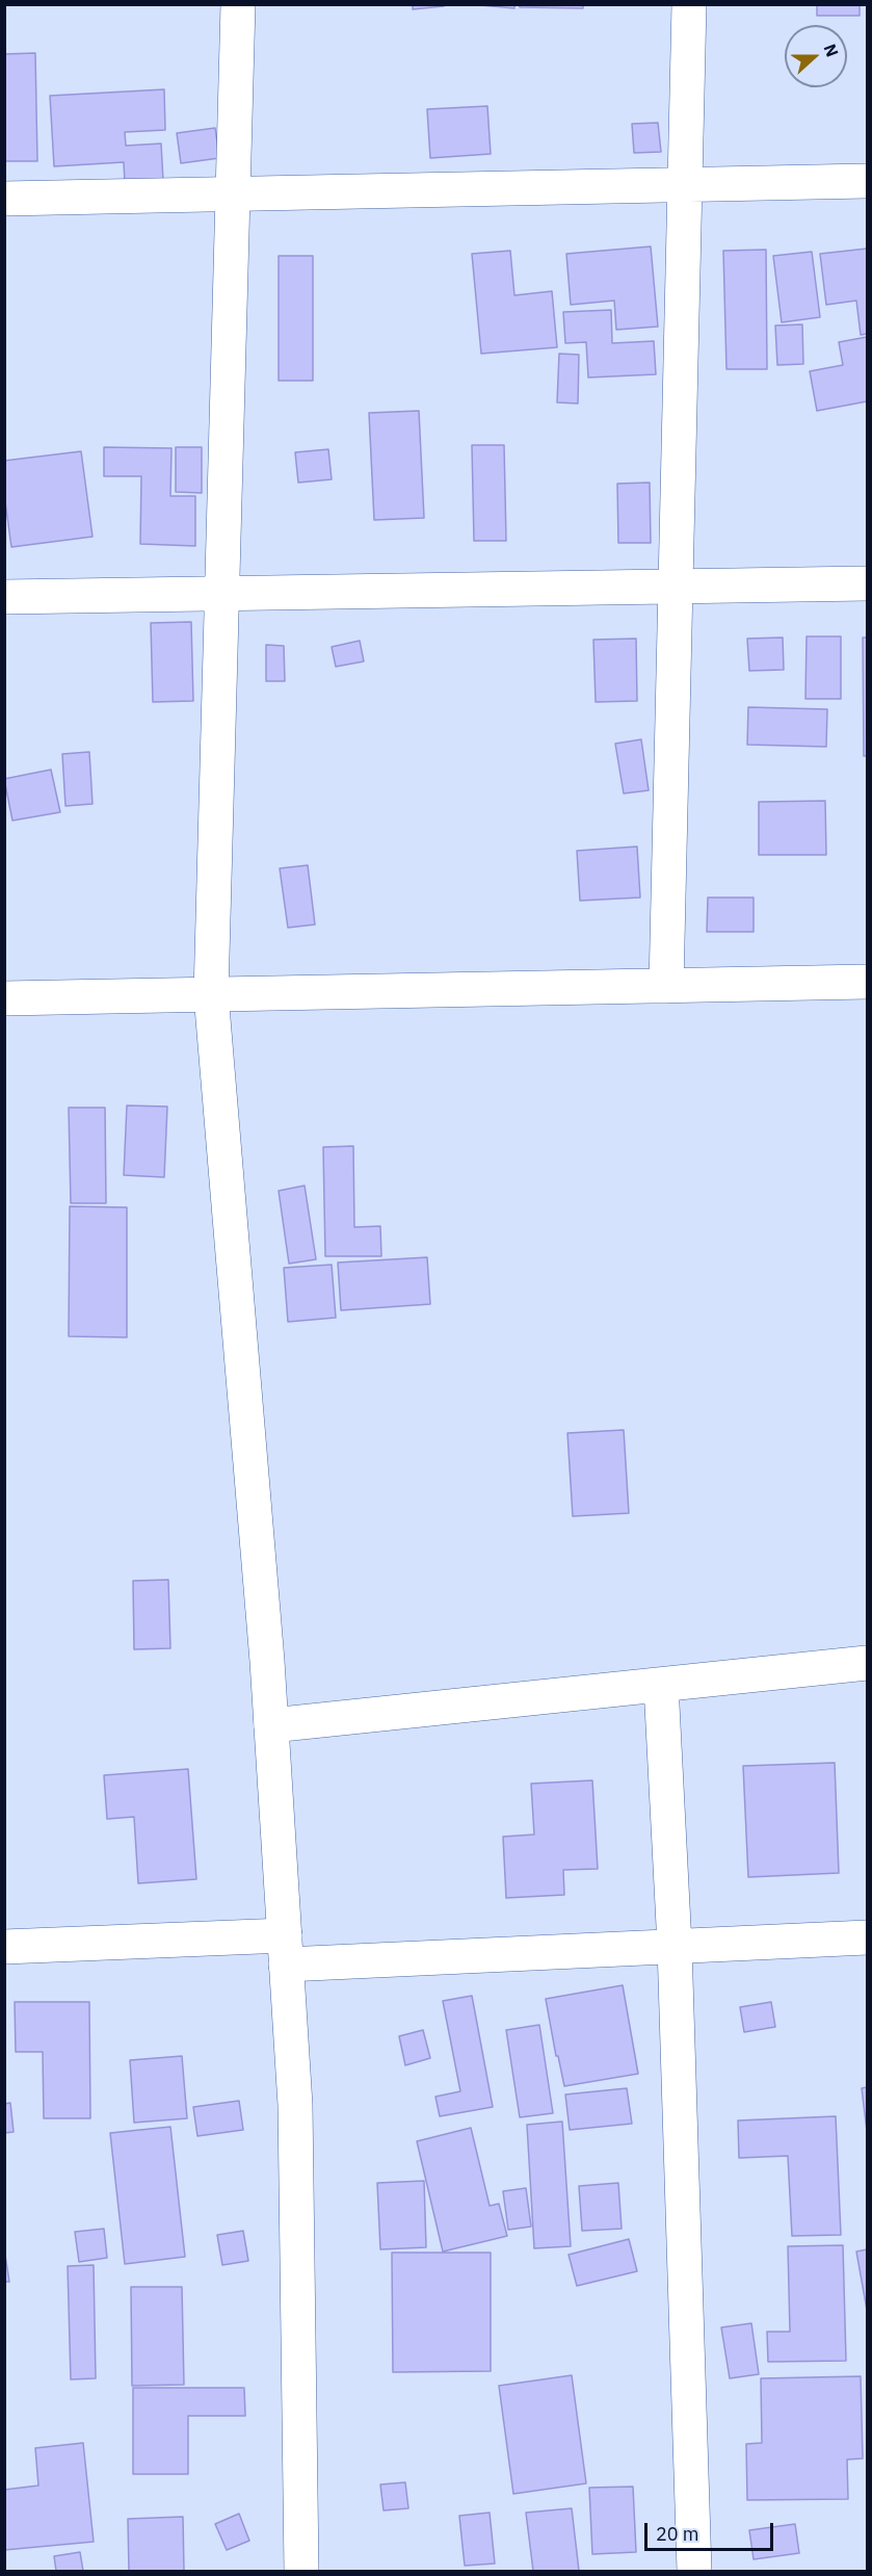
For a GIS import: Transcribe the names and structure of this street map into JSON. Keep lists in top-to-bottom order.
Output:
{
  "scale_bar": "20 m",
  "north": "right"
}
